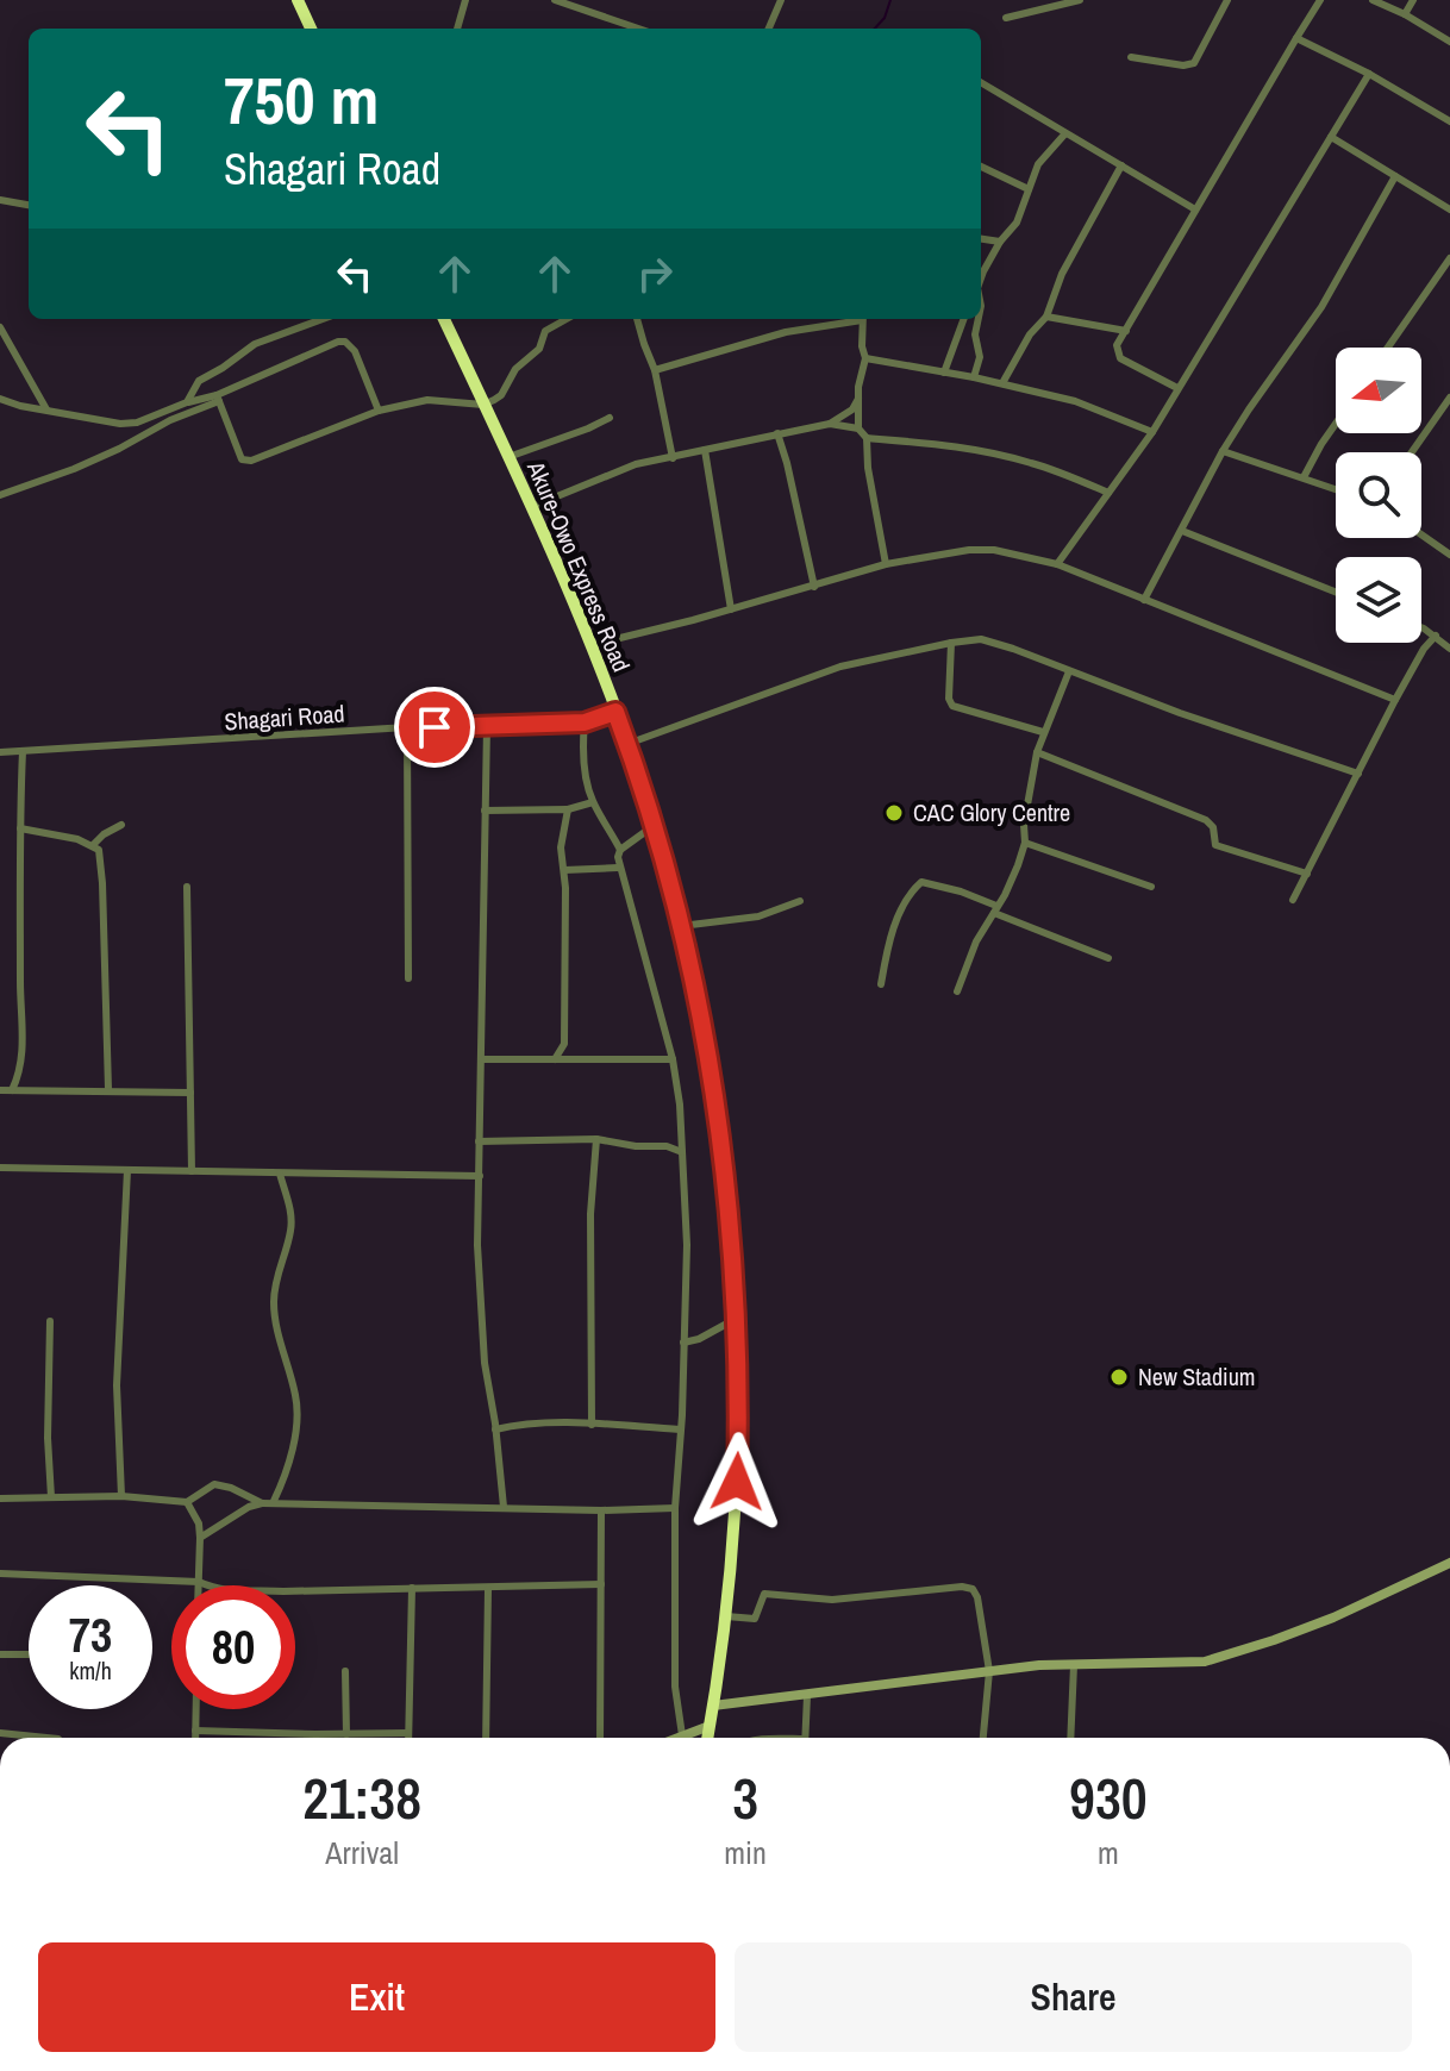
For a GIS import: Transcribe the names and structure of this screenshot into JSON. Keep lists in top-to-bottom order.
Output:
{
  "streets": {
    "highway": ["Akure-Owo Express Road"],
    "street": ["Shagari Road"]
  },
  "crossings": [
    ["Akure-Owo Express Road", "Shagari Road"]
  ],
  "places": ["CAC Glory Centre", "New Stadium"],
  "north": "left",
  "page": {
    "turn": ["750 m", "Shagari Road"],
    "speed": "73 km/h",
    "limit": "80",
    "eta": [
      "21:38",
      "Arrival",
      "3",
      "min",
      "930",
      "m"
    ],
    "buttons": ["Exit", "Share"]
  }
}
